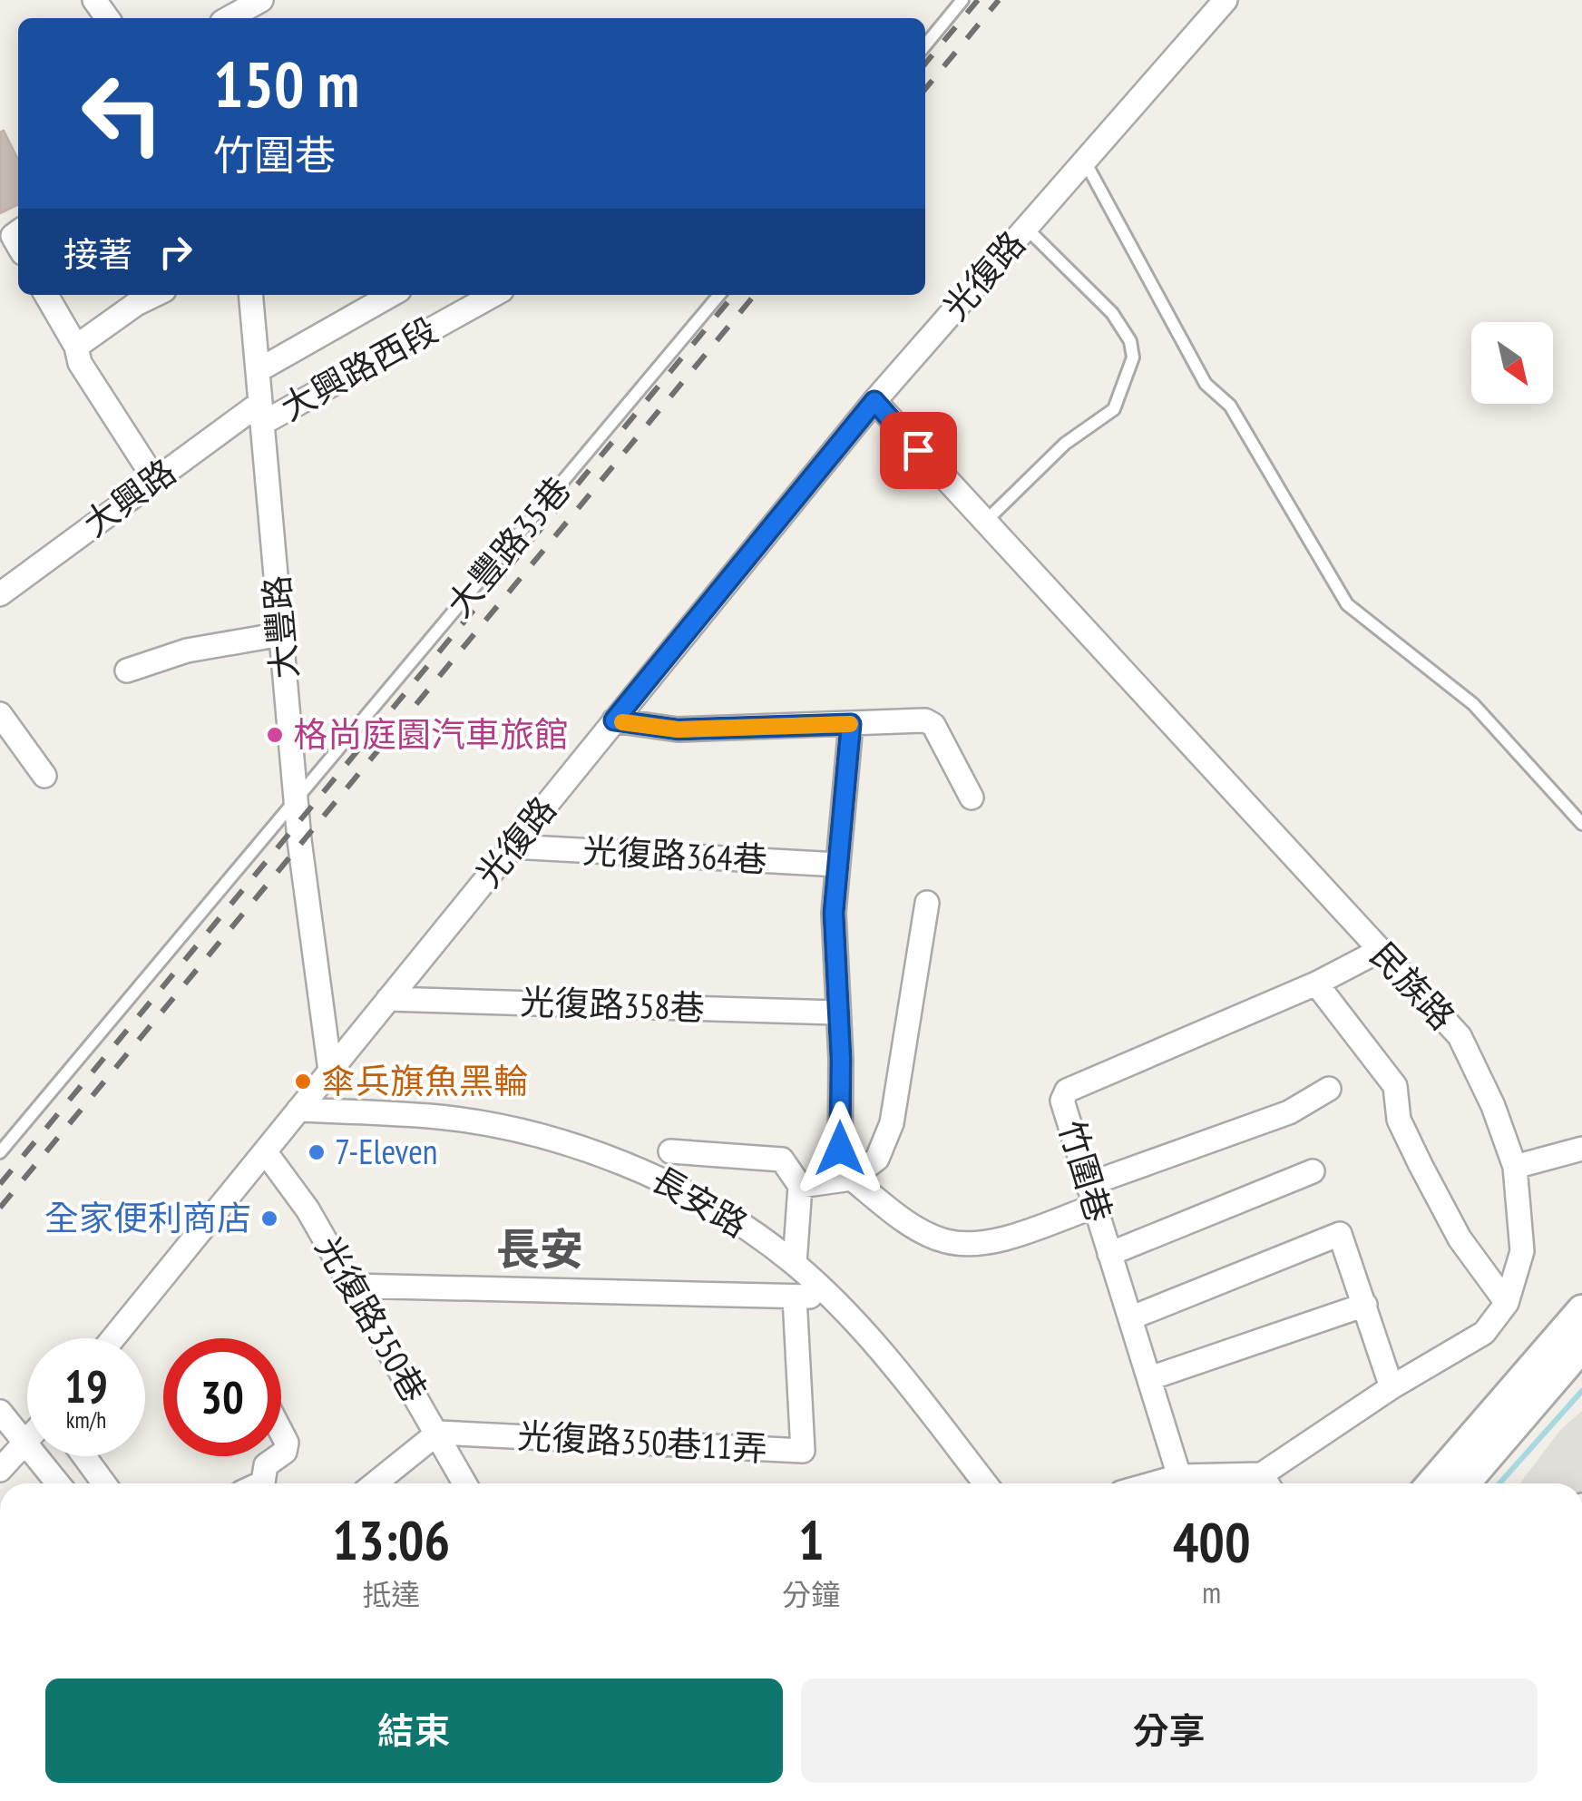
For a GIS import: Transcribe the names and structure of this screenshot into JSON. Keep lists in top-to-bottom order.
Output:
{
  "streets": {
    "street": [
      "光復路",
      "大興路西段",
      "大興路",
      "大豐路",
      "光復路364巷",
      "民族路",
      "光復路358巷",
      "竹圍巷",
      "長安路",
      "光復路350巷",
      "光復路350巷11弄"
    ],
    "lane": ["大豐路35巷"]
  },
  "crossings": [
    ["光復路", "大豐路"],
    ["光復路", "光復路364巷"],
    ["光復路", "民族路"],
    ["光復路", "光復路358巷"],
    ["光復路", "長安路"],
    ["光復路", "光復路350巷"],
    ["大興路西段", "大興路"],
    ["大興路西段", "大豐路"],
    ["大興路", "大豐路"],
    ["大豐路35巷", "大豐路"],
    ["民族路", "竹圍巷"],
    ["光復路350巷", "光復路350巷11弄"]
  ],
  "districts": ["長安"],
  "places": [
    "格尚庭園汽車旅館",
    "傘兵旗魚黑輪",
    "7-Eleven",
    "全家便利商店"
  ],
  "north": "bottom right",
  "page": {
    "turn": ["150 m", "竹圍巷"],
    "then": "接著",
    "speed": "19 km/h",
    "limit": "30",
    "eta": [
      "13:06",
      "抵達",
      "1",
      "分鐘",
      "400",
      "m"
    ],
    "buttons": ["結束", "分享"]
  }
}
